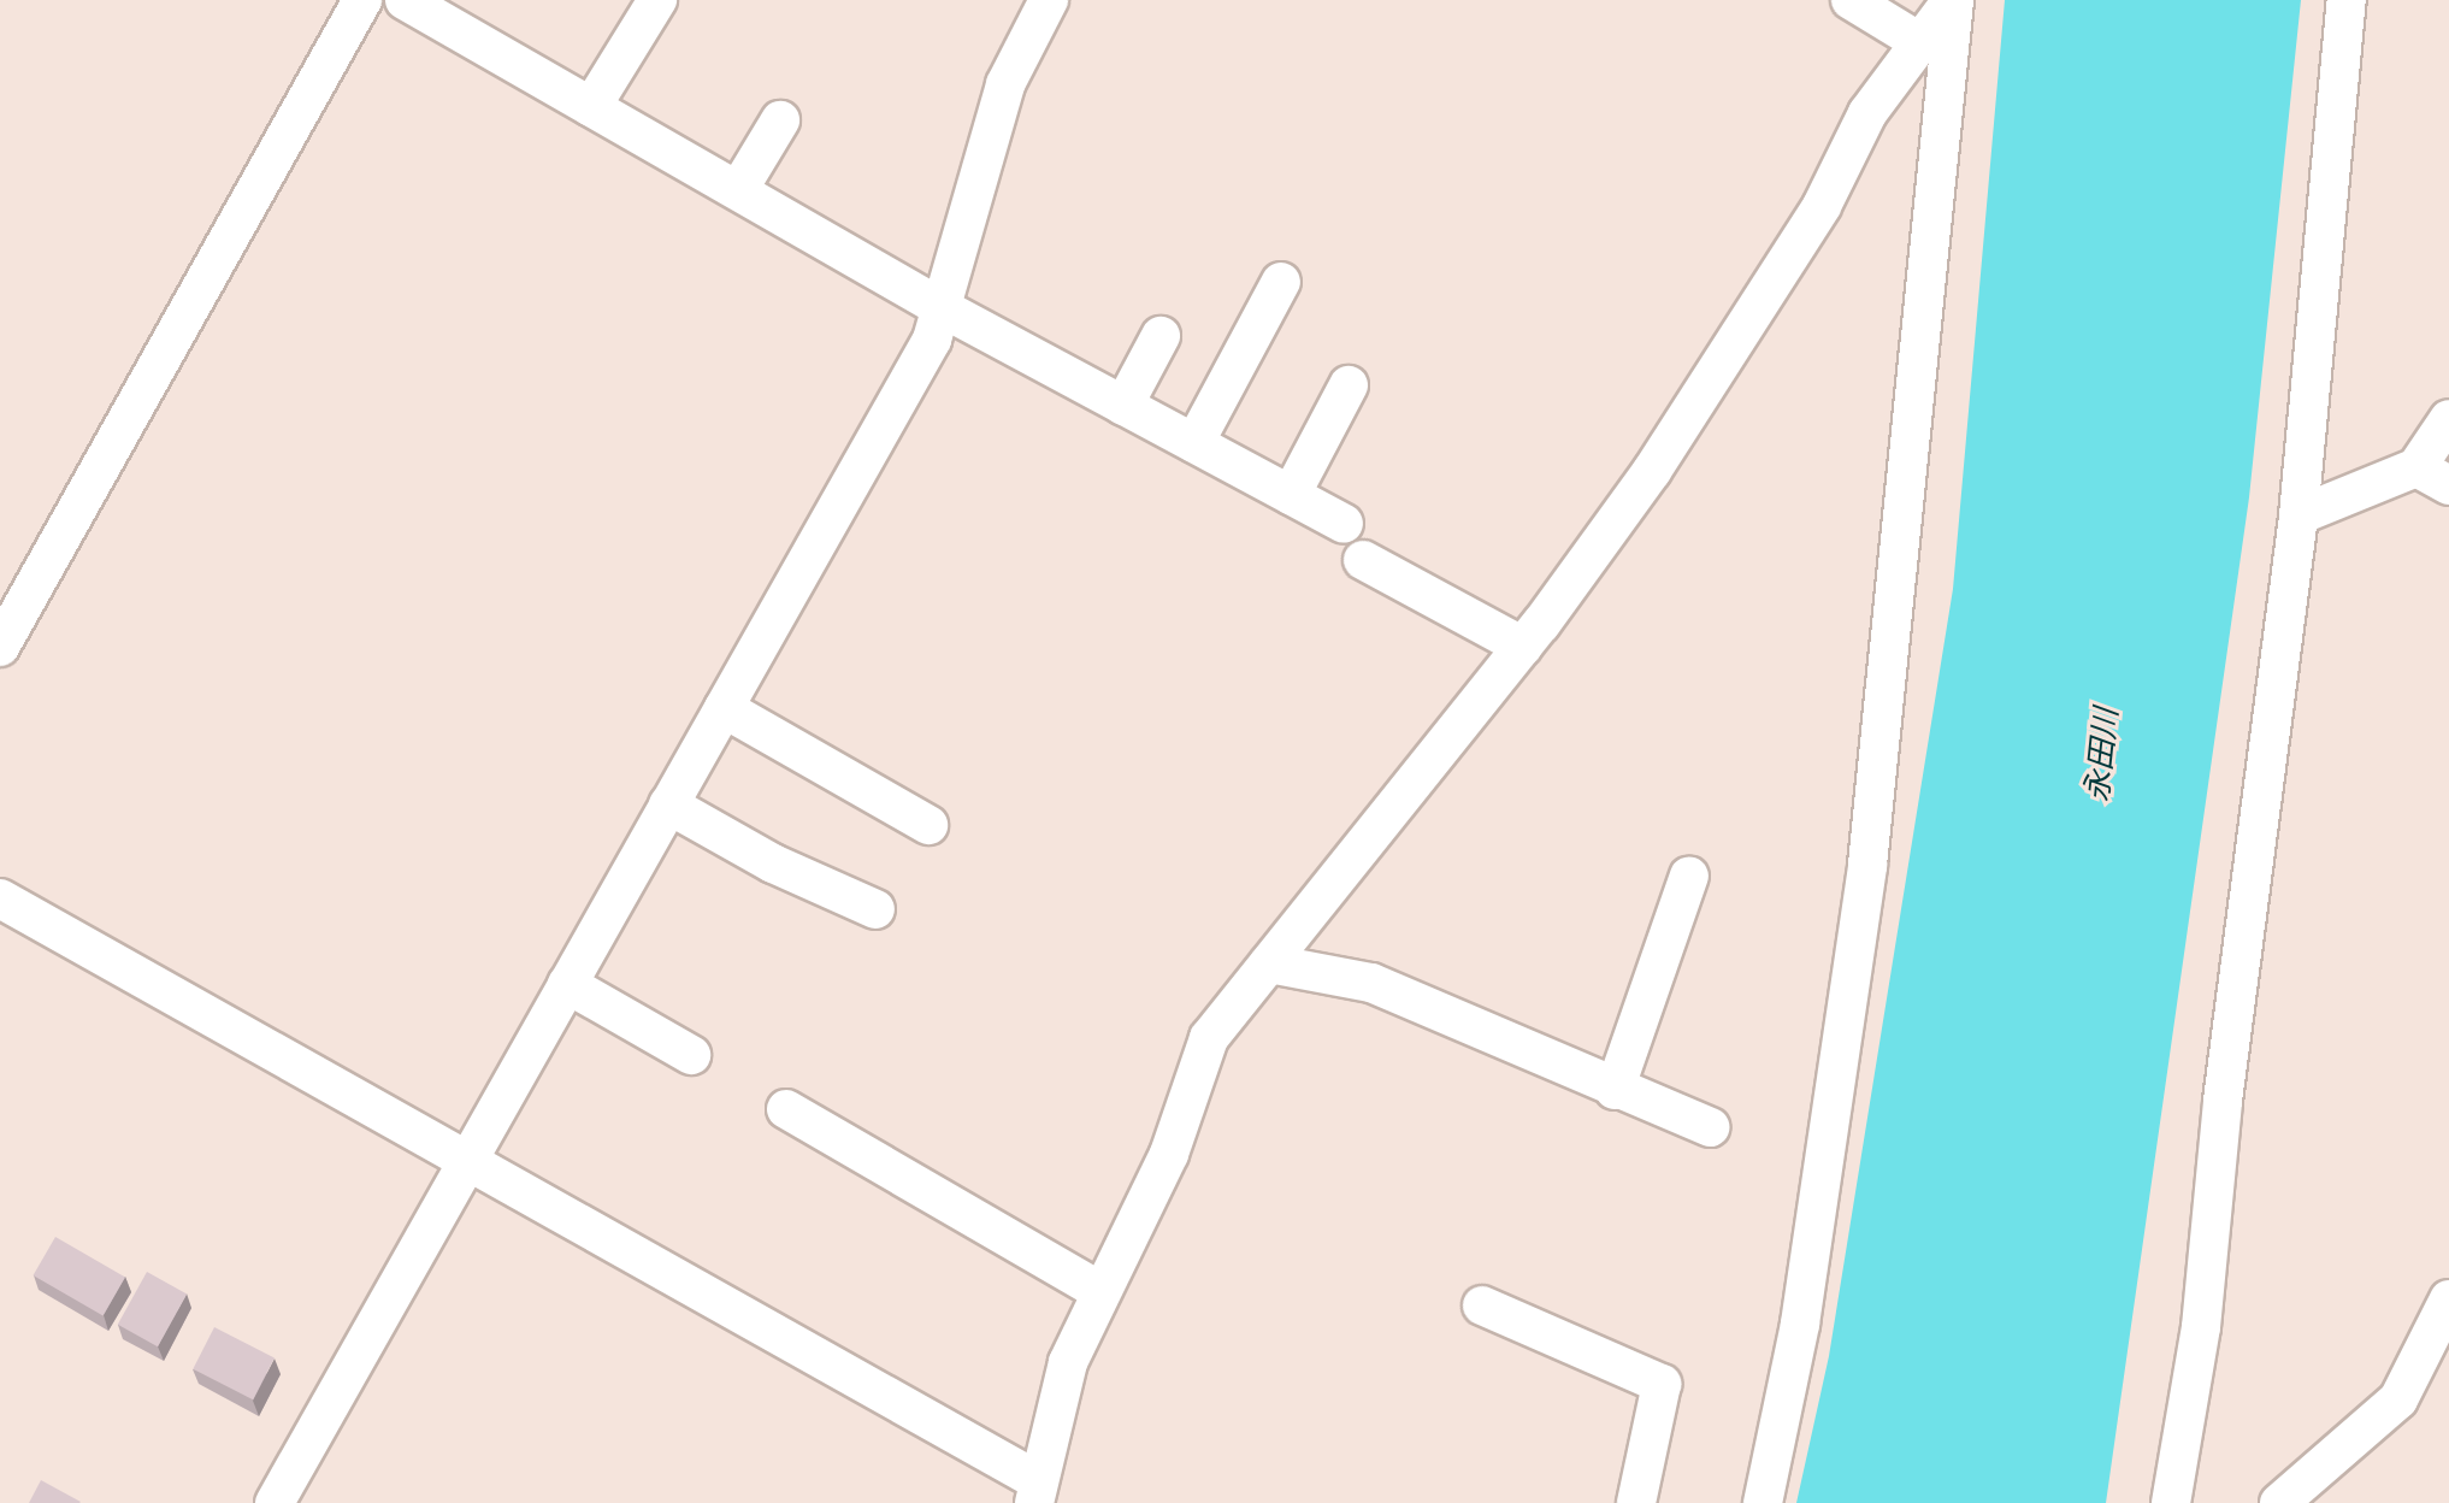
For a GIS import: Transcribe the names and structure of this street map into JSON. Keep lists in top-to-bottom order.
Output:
{
  "water": ["永田川"]
}
